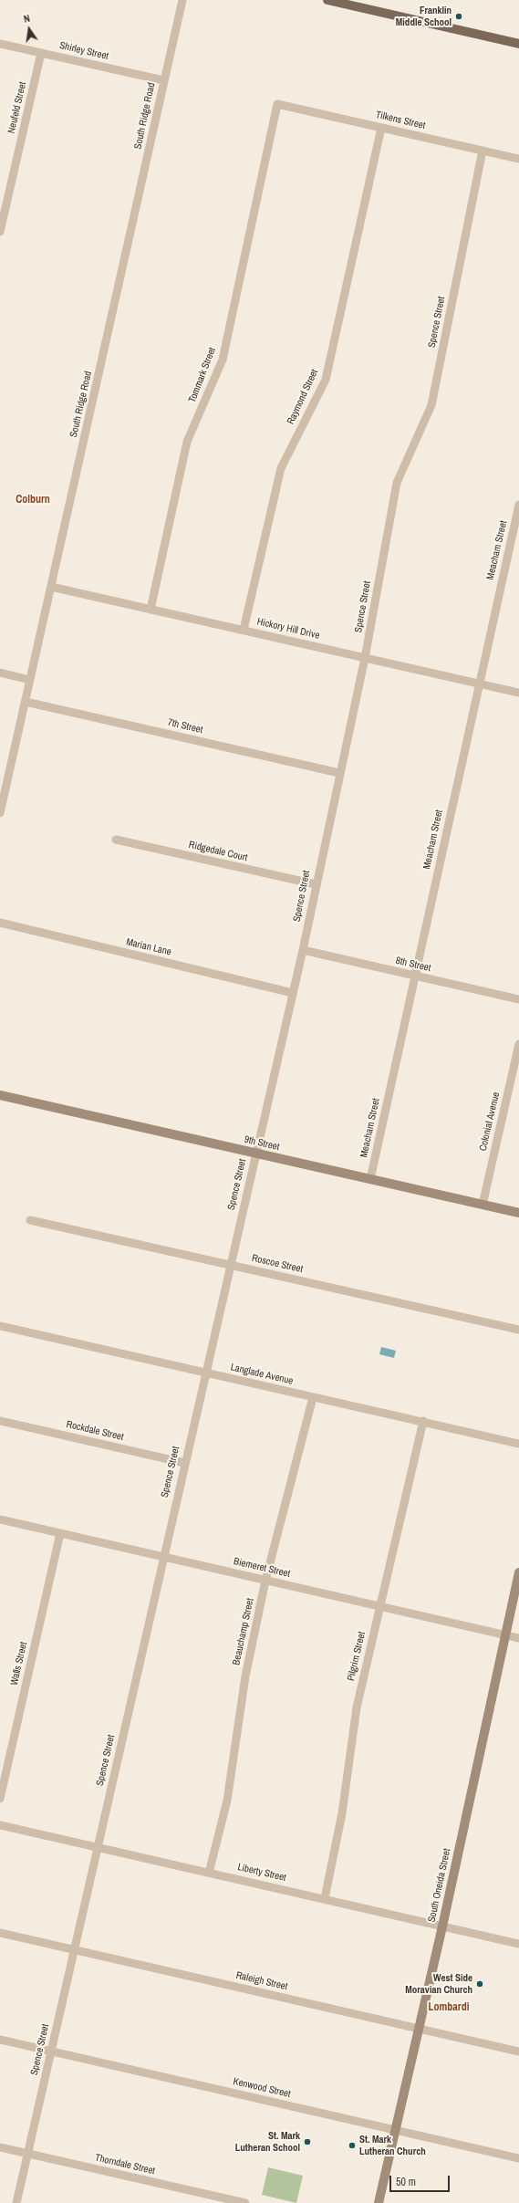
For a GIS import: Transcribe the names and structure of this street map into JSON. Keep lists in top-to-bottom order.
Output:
{
  "streets": {
    "street": [
      "Shirley Street",
      "Neufeld Street",
      "South Ridge Road",
      "Tilkens Street",
      "Spence Street",
      "Tommark Street",
      "Raymond Street",
      "Meacham Street",
      "Hickory Hill Drive",
      "7th Street",
      "Ridgedale Court",
      "Marian Lane",
      "8th Street",
      "Colonial Avenue",
      "9th Street",
      "Roscoe Street",
      "Langlade Avenue",
      "Rockdale Street",
      "Biemeret Street",
      "Beauchamp Street",
      "Pilgrim Street",
      "Walls Street",
      "Liberty Street",
      "South Oneida Street",
      "Raleigh Street",
      "Kenwood Street",
      "Thorndale Street"
    ]
  },
  "crossings": [
    ["Shirley Street", "Neufeld Street"],
    ["Shirley Street", "South Ridge Road"],
    ["South Ridge Road", "Hickory Hill Drive"],
    ["South Ridge Road", "7th Street"],
    ["Tilkens Street", "Spence Street"],
    ["Tilkens Street", "Tommark Street"],
    ["Tilkens Street", "Raymond Street"],
    ["Spence Street", "Hickory Hill Drive"],
    ["Spence Street", "7th Street"],
    ["Spence Street", "Ridgedale Court"],
    ["Spence Street", "Marian Lane"],
    ["Spence Street", "8th Street"],
    ["Spence Street", "9th Street"],
    ["Spence Street", "Roscoe Street"],
    ["Spence Street", "Langlade Avenue"],
    ["Spence Street", "Rockdale Street"],
    ["Spence Street", "Biemeret Street"],
    ["Spence Street", "Liberty Street"],
    ["Spence Street", "Raleigh Street"],
    ["Spence Street", "Kenwood Street"],
    ["Spence Street", "Thorndale Street"],
    ["Tommark Street", "Hickory Hill Drive"],
    ["Raymond Street", "Hickory Hill Drive"],
    ["Meacham Street", "Hickory Hill Drive"],
    ["Meacham Street", "8th Street"],
    ["Meacham Street", "9th Street"],
    ["Colonial Avenue", "9th Street"],
    ["Langlade Avenue", "Beauchamp Street"],
    ["Langlade Avenue", "Pilgrim Street"],
    ["Biemeret Street", "Beauchamp Street"],
    ["Biemeret Street", "Pilgrim Street"],
    ["Biemeret Street", "Walls Street"],
    ["Biemeret Street", "South Oneida Street"],
    ["Beauchamp Street", "Liberty Street"],
    ["Pilgrim Street", "Liberty Street"],
    ["Liberty Street", "South Oneida Street"],
    ["South Oneida Street", "Raleigh Street"],
    ["South Oneida Street", "Kenwood Street"]
  ],
  "districts": ["Colburn", "Lombardi"],
  "places": [
    "Franklin Middle School",
    "West Side Moravian Church",
    "St. Mark Lutheran School",
    "St. Mark Lutheran Church"
  ],
  "scale_bar": "50 m",
  "north": "top"
}
